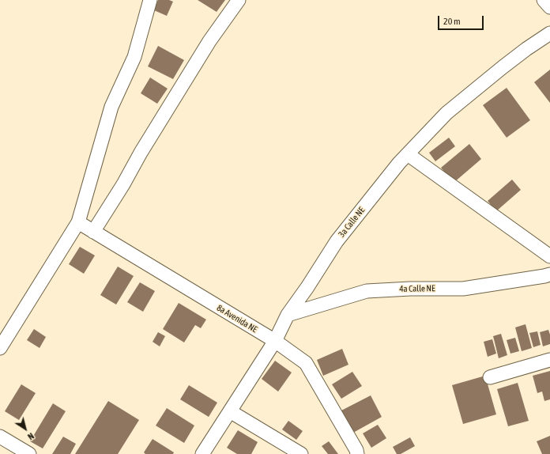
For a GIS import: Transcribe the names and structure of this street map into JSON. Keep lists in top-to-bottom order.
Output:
{
  "streets": {
    "street": ["3a Calle NE", "4a Calle NE", "8a Avenida NE"]
  },
  "crossings": [
    ["3a Calle NE", "4a Calle NE"],
    ["3a Calle NE", "8a Avenida NE"]
  ],
  "scale_bar": "20 m",
  "north": "bottom right"
}
